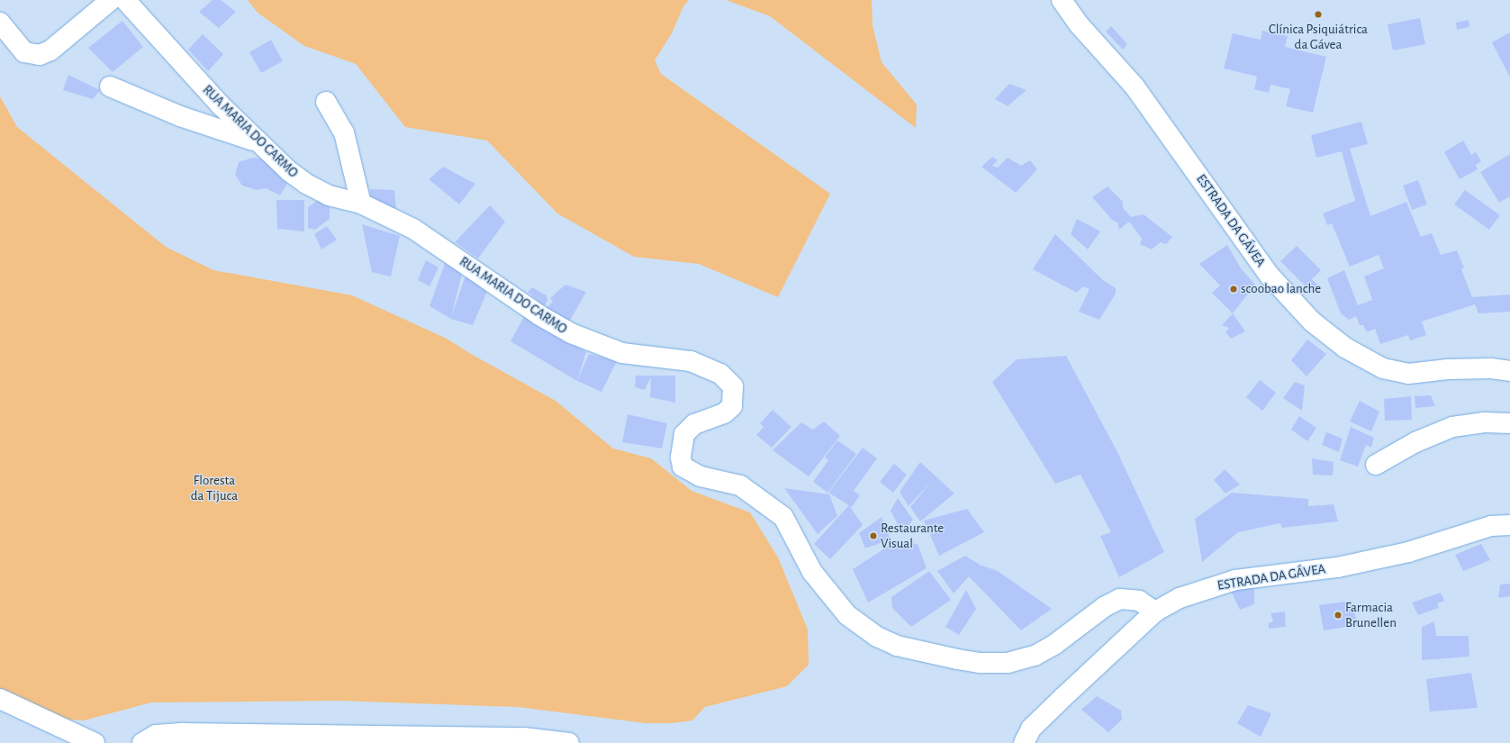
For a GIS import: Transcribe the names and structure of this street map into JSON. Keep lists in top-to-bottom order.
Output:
{
  "streets": {
    "street": ["RUA MARIA DO CARMO", "ESTRADA DA GÁVEA"]
  },
  "crossings": [
    ["RUA MARIA DO CARMO", "ESTRADA DA GÁVEA"]
  ],
  "parks": ["Floresta da Tijuca"],
  "places": [
    "Clínica Psiquiátrica da Gávea",
    "scoobao lanche",
    "Restaurante Visual",
    "Farmacia Brunellen"
  ]
}
